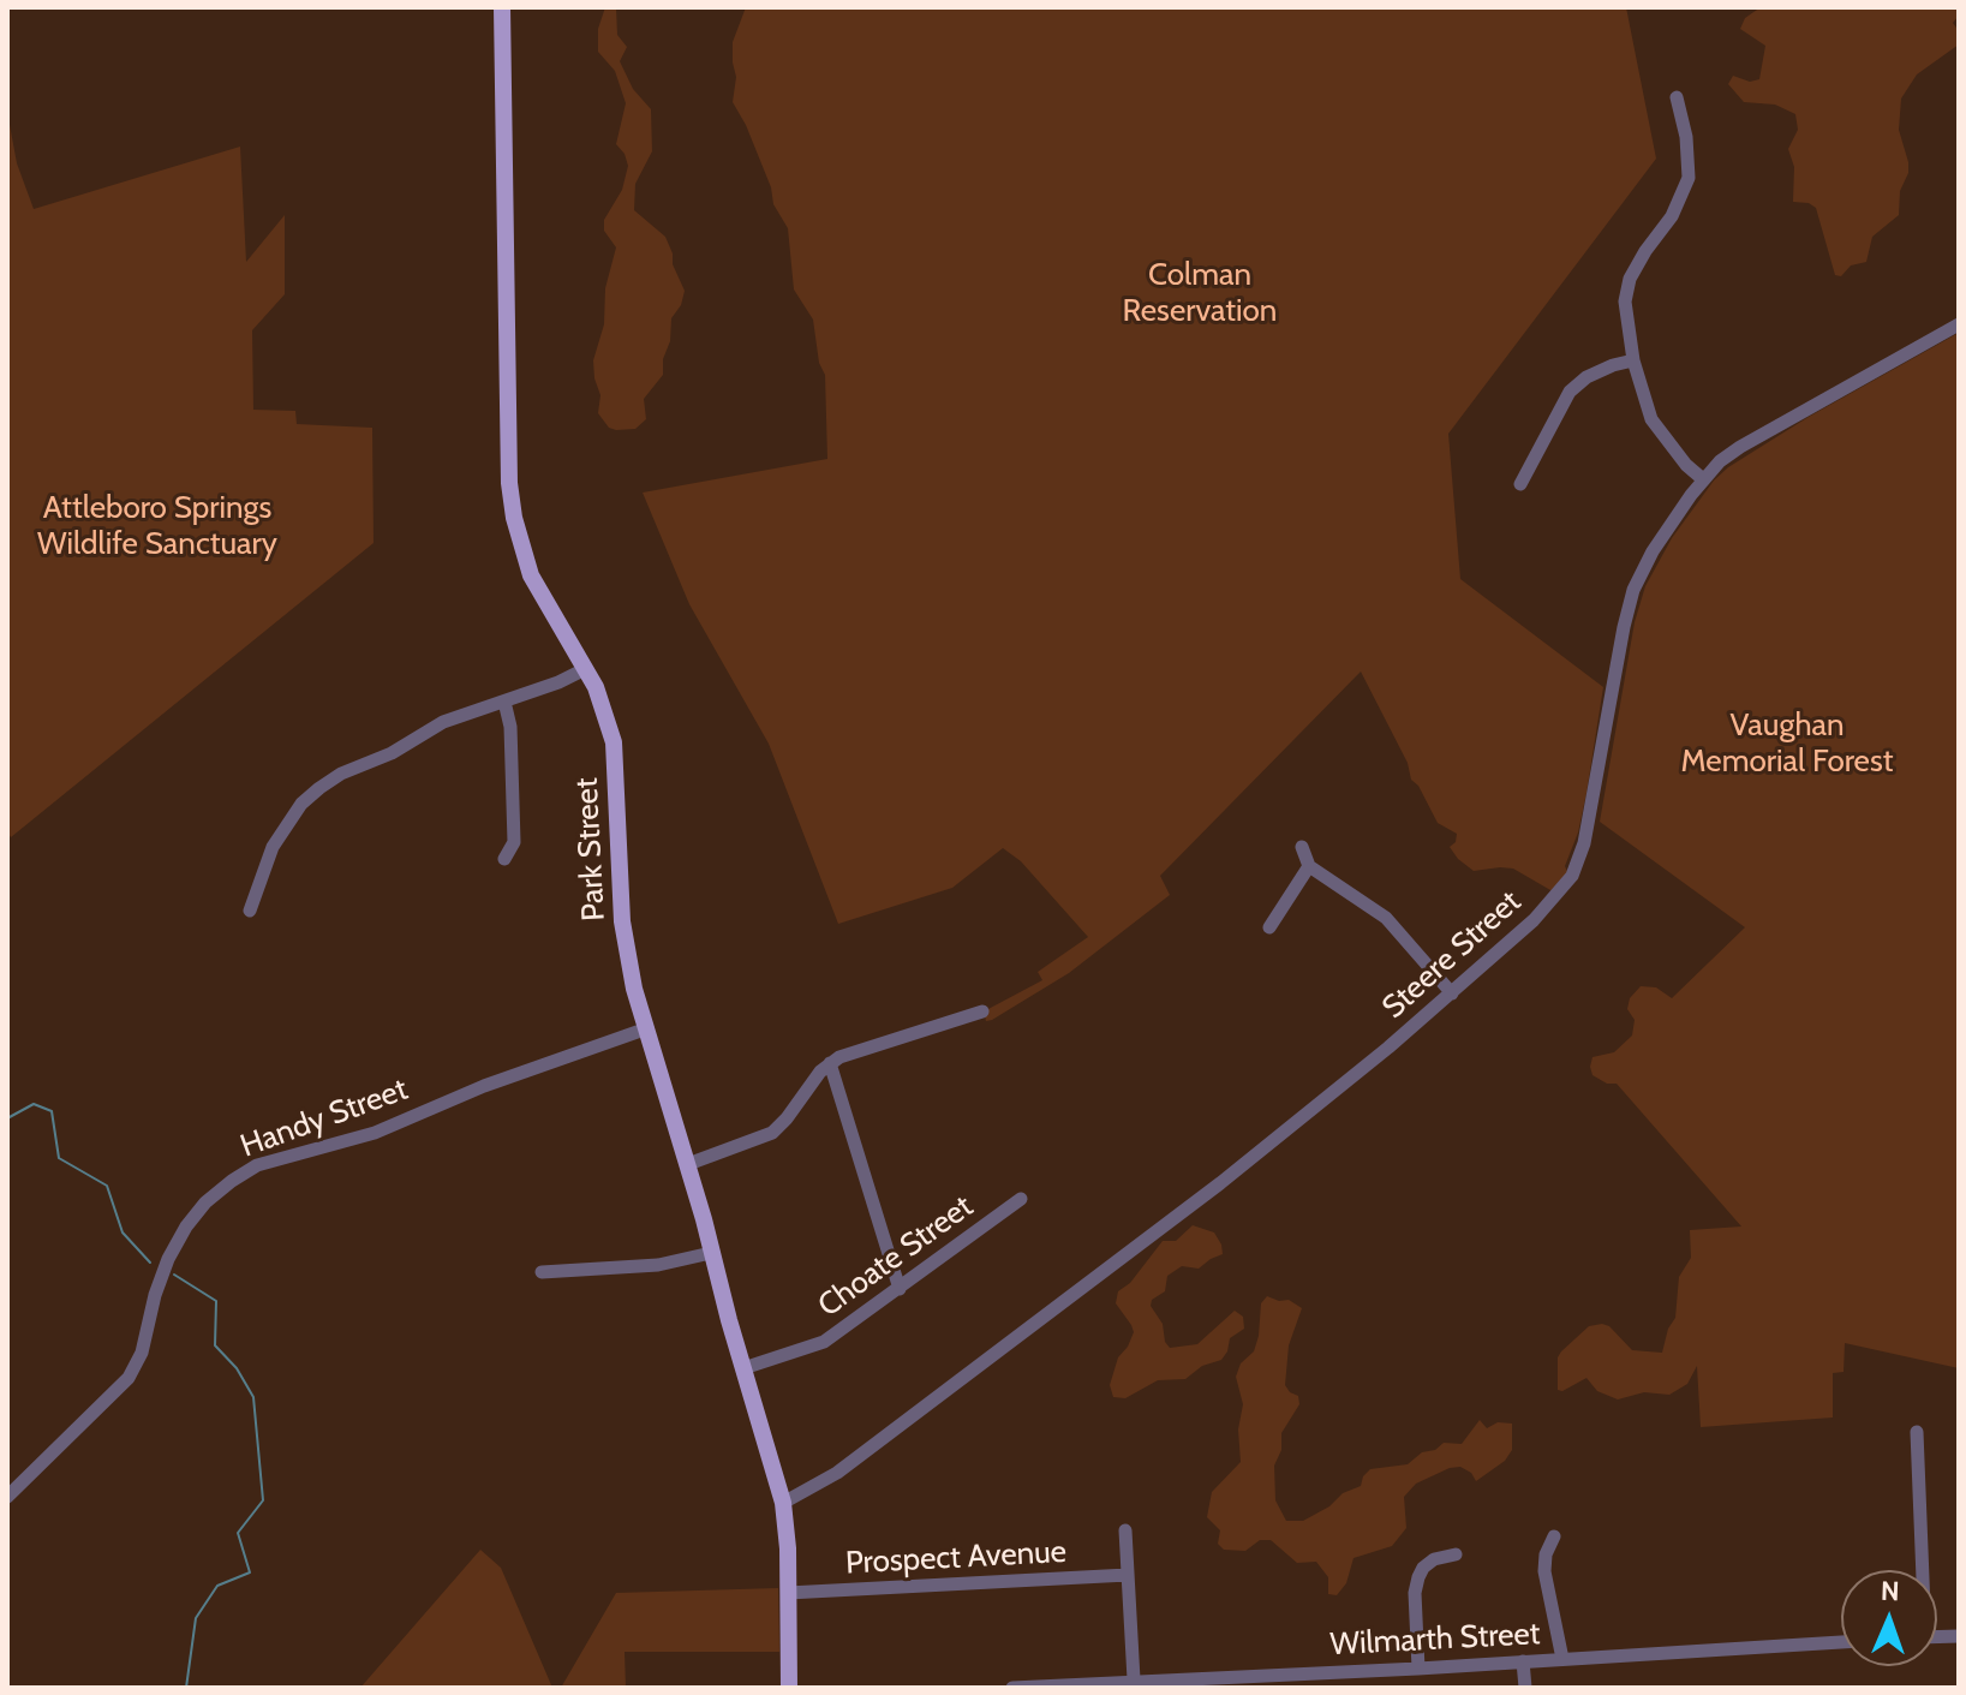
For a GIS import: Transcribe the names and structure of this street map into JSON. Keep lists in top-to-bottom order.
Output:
{
  "streets": {
    "main road": ["Park Street"],
    "street": [
      "Steere Street",
      "Handy Street",
      "Choate Street",
      "Prospect Avenue",
      "Wilmarth Street"
    ]
  },
  "crossings": [
    ["Park Street", "Steere Street"],
    ["Park Street", "Handy Street"],
    ["Park Street", "Choate Street"],
    ["Park Street", "Prospect Avenue"]
  ],
  "parks": ["Colman Reservation", "Attleboro Springs Wildlife Sanctuary", "Vaughan Memorial Forest"],
  "north": "top"
}
